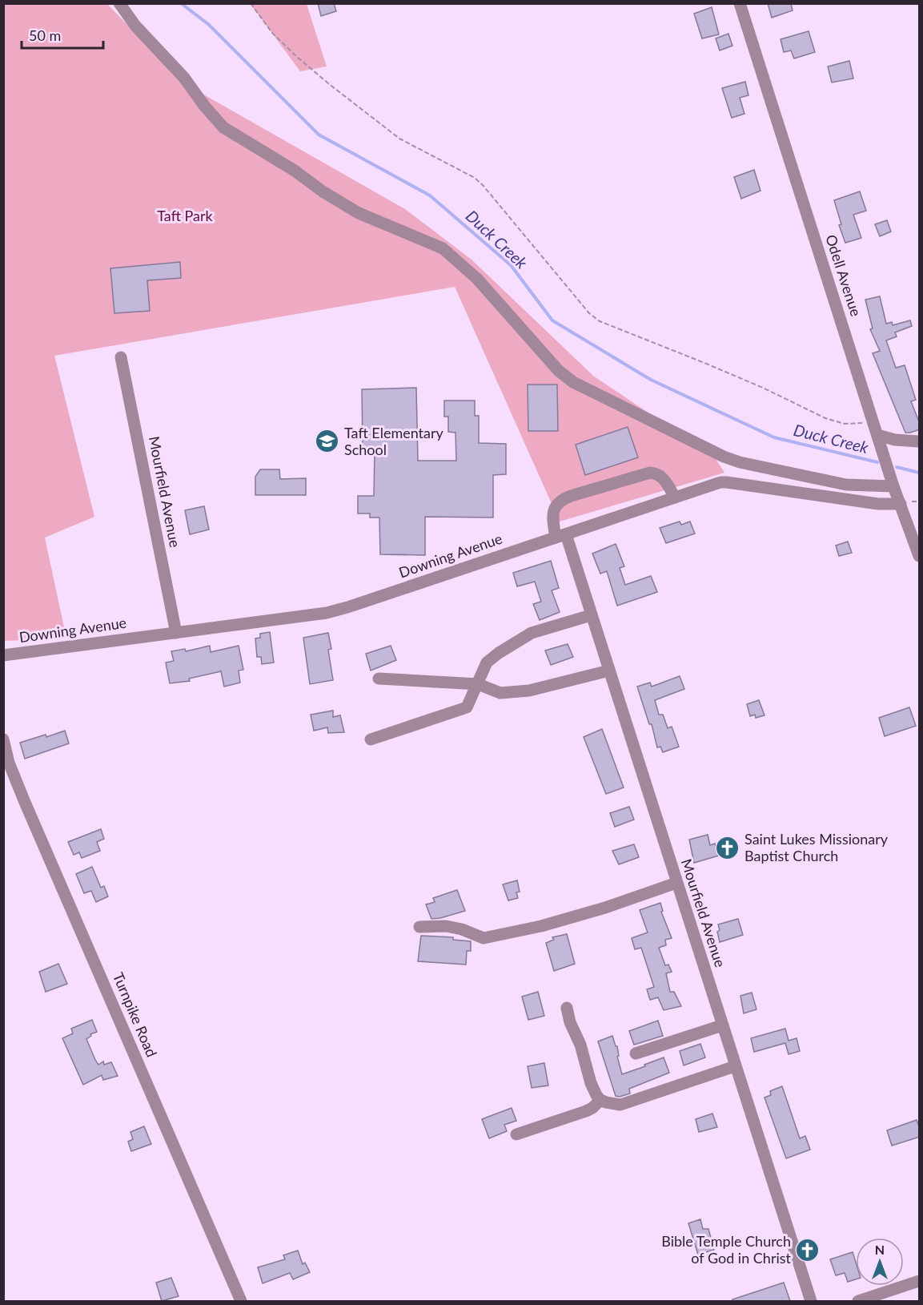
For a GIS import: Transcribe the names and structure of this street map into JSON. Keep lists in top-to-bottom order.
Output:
{
  "streets": {
    "street": [
      "Odell Avenue",
      "Mourfield Avenue",
      "Downing Avenue",
      "Turnpike Road"
    ]
  },
  "crossings": [
    ["Odell Avenue", "Downing Avenue"],
    ["Mourfield Avenue", "Downing Avenue"]
  ],
  "water": ["Duck Creek"],
  "parks": ["Taft Park"],
  "places": {
    "school or university": ["Taft Elementary School"],
    "church": ["Saint Lukes Missionary Baptist Church", "Bible Temple Church of God in Christ"]
  },
  "scale_bar": "50 m",
  "north": "top"
}
